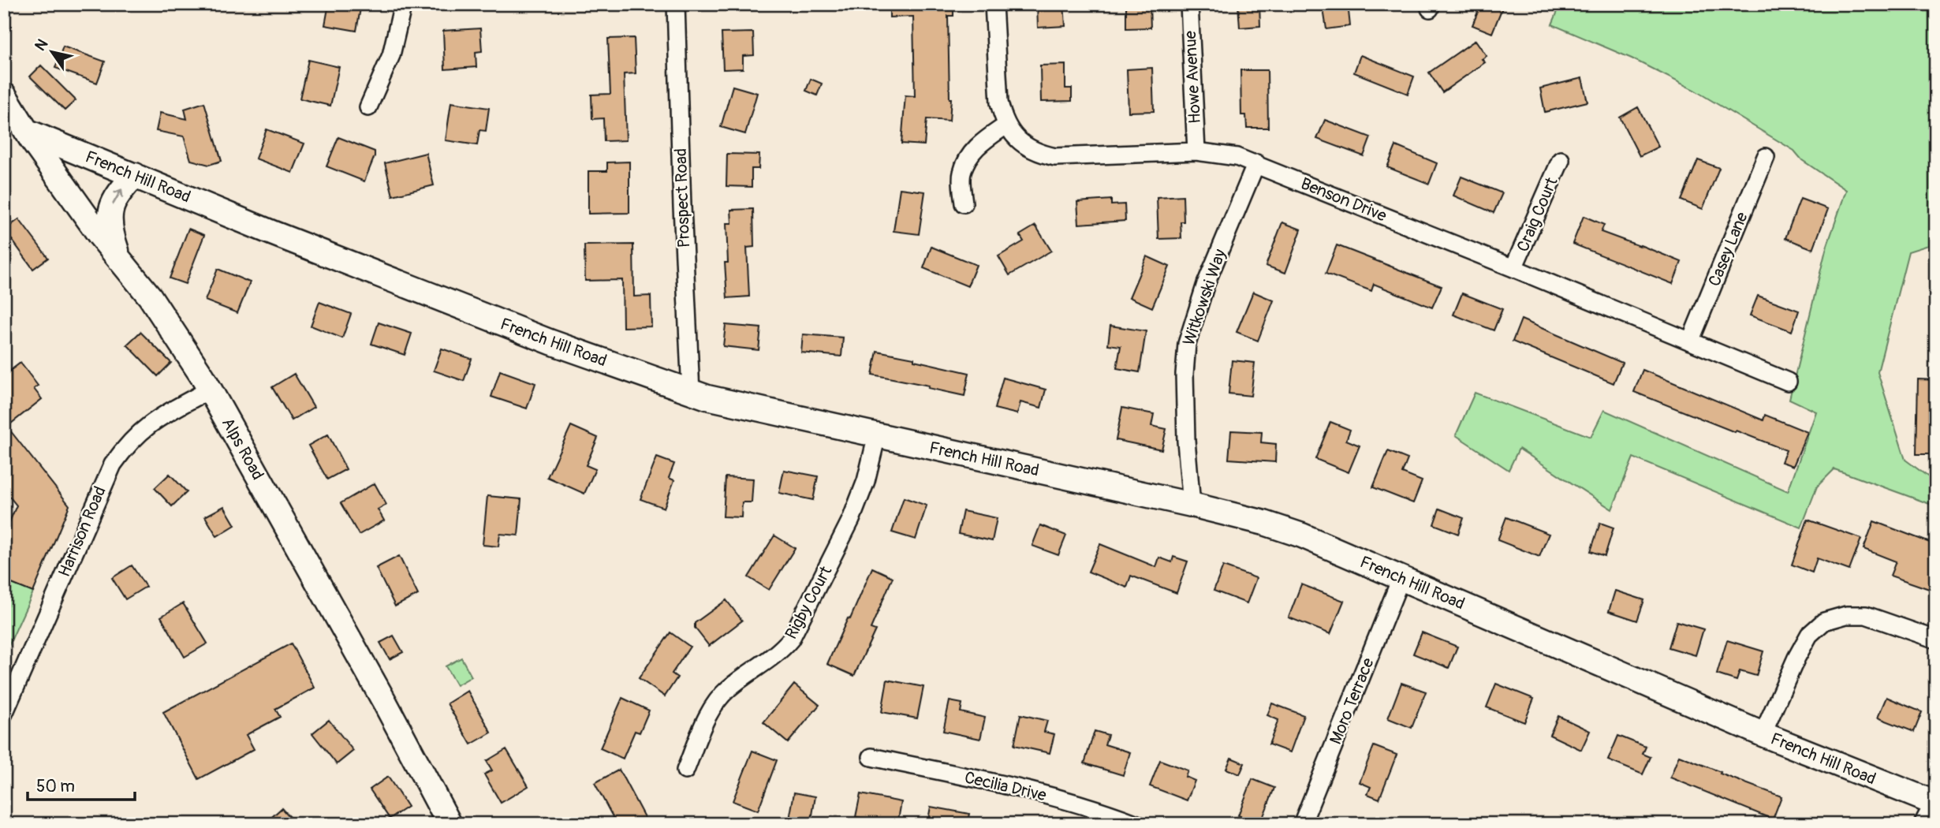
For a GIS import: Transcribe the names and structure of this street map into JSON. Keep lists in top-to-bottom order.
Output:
{
  "streets": {
    "main road": ["French Hill Road", "Alps Road"],
    "street": [
      "Howe Avenue",
      "Prospect Road",
      "Benson Drive",
      "Craig Court",
      "Casey Lane",
      "Witkowski Way",
      "Harrison Road",
      "Rigby Court",
      "Moro Terrace",
      "Cecilia Drive"
    ]
  },
  "crossings": [
    ["Howe Avenue", "Benson Drive"],
    ["French Hill Road", "Prospect Road"],
    ["French Hill Road", "Witkowski Way"],
    ["French Hill Road", "Alps Road"],
    ["French Hill Road", "Rigby Court"],
    ["French Hill Road", "Moro Terrace"],
    ["Benson Drive", "Craig Court"],
    ["Benson Drive", "Casey Lane"],
    ["Benson Drive", "Witkowski Way"],
    ["Alps Road", "Harrison Road"]
  ],
  "scale_bar": "50 m",
  "north": "top left"
}
